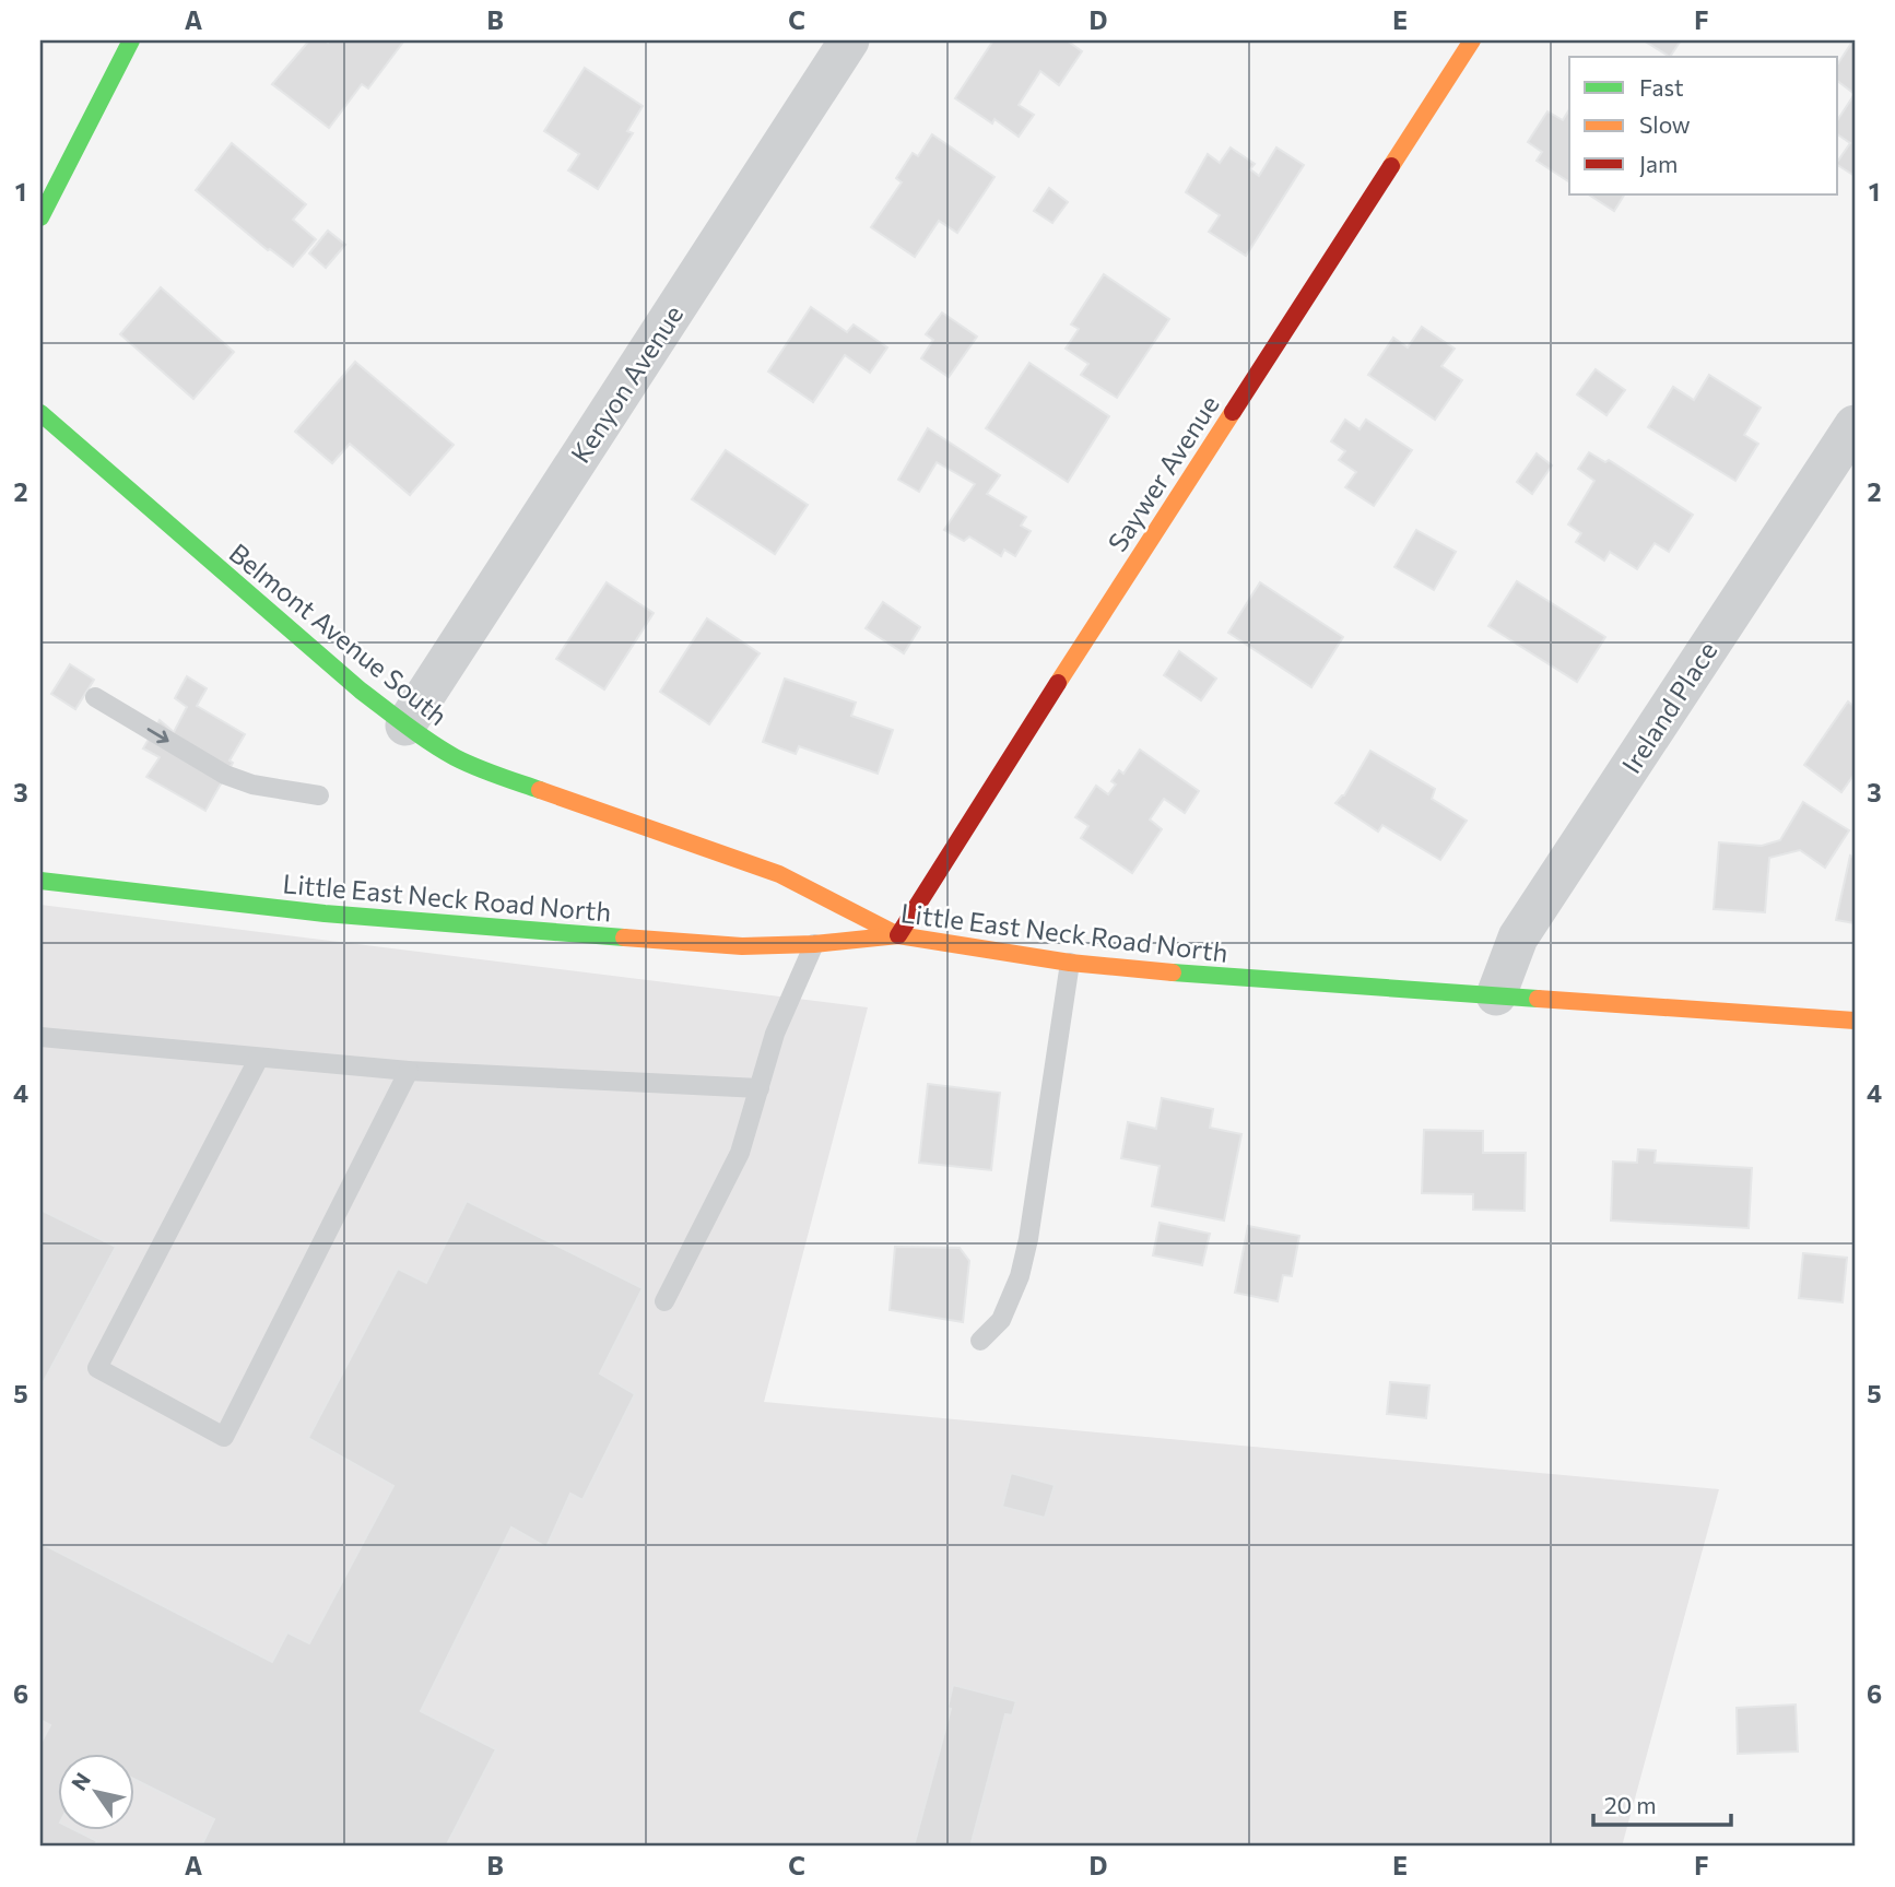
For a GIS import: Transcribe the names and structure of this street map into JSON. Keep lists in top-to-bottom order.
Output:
{
  "streets": {
    "main road": ["Saywer Avenue", "Belmont Avenue South", "Little East Neck Road North"],
    "street": ["Kenyon Avenue", "Ireland Place"]
  },
  "crossings": [
    ["Kenyon Avenue", "Belmont Avenue South"],
    ["Saywer Avenue", "Belmont Avenue South"],
    ["Saywer Avenue", "Little East Neck Road North"],
    ["Belmont Avenue South", "Little East Neck Road North"],
    ["Ireland Place", "Little East Neck Road North"]
  ],
  "legend": ["Fast", "Slow", "Jam"],
  "scale_bar": "20 m",
  "north": "top left",
  "grid": {
    "columns": [
      "A",
      "B",
      "C",
      "D",
      "E",
      "F"
    ],
    "rows": [
      "1",
      "2",
      "3",
      "4",
      "5",
      "6"
    ]
  }
}
